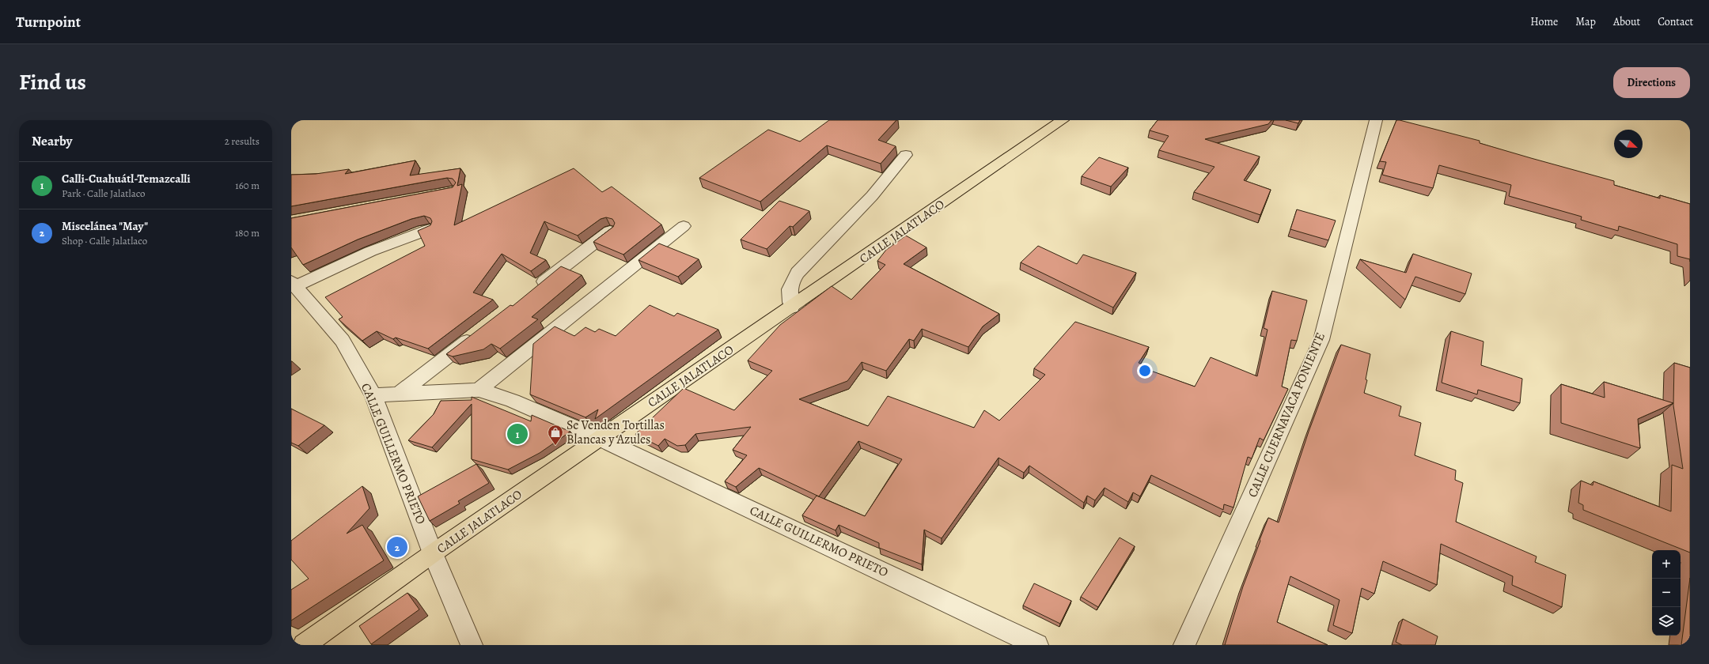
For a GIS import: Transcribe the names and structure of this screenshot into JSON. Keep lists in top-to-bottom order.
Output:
{
  "streets": {
    "main road": ["CALLE JALATLACO"],
    "street": ["CALLE CUERNAVACA PONIENTE", "CALLE GUILLERMO PRIETO"]
  },
  "crossings": [
    ["CALLE JALATLACO", "CALLE GUILLERMO PRIETO"]
  ],
  "places": {
    "shop": ["Se Venden Tortillas Blancas y Azules"]
  },
  "north": "bottom right",
  "page": {
    "header": "Turnpoint",
    "nav": [
      "Home",
      "Map",
      "About",
      "Contact"
    ],
    "title": "Find us",
    "buttons": "Directions",
    "heading": ["Nearby", "2 results"],
    "list": [
      {
        "mark": "1",
        "name": "Calli-Cuahuátl-Temazcalli",
        "note": "Park · Calle Jalatlaco",
        "value": "160 m"
      },
      {
        "mark": "2",
        "name": "Miscelánea \"May\"",
        "note": "Shop · Calle Jalatlaco",
        "value": "180 m"
      }
    ],
    "pins": ["1", "2"],
    "map_buttons": ["+", "−"]
  }
}
